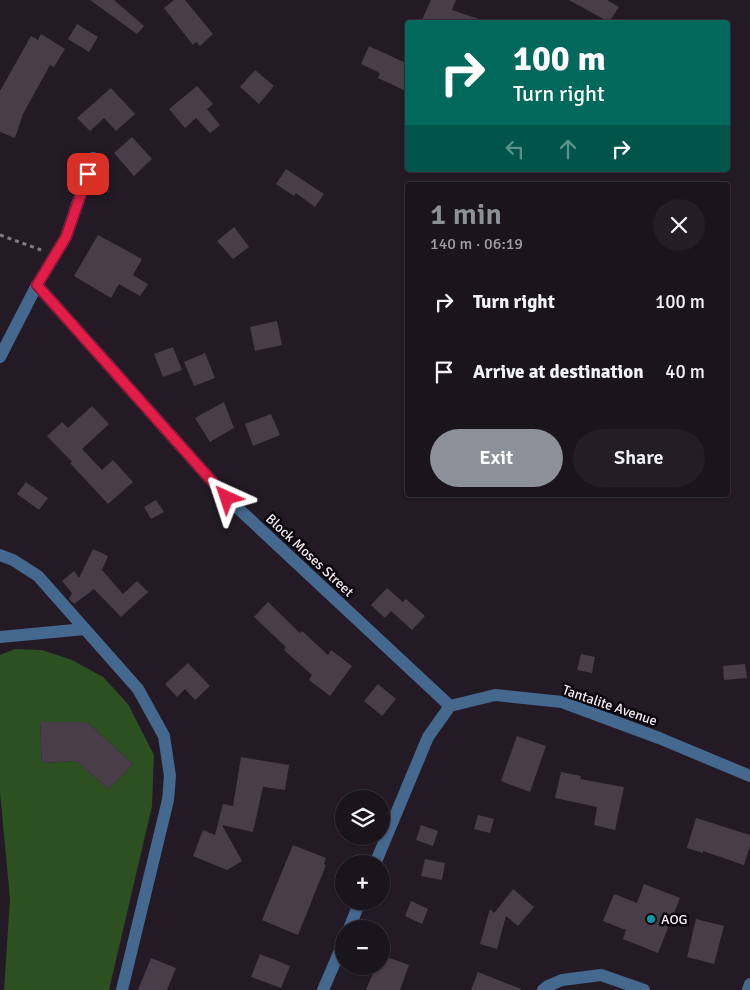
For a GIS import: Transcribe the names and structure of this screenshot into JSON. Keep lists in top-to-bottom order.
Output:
{
  "streets": {
    "street": ["Block Moses Street", "Tantalite Avenue"]
  },
  "crossings": [
    ["Block Moses Street", "Tantalite Avenue"]
  ],
  "places": ["AOG"],
  "page": {
    "turn": ["100 m", "Turn right"],
    "heading": ["1 min", "140 m · 06:19"],
    "list": [
      {
        "name": "Turn right",
        "value": "100 m"
      },
      {
        "name": "Arrive at destination",
        "value": "40 m"
      }
    ],
    "buttons": ["Exit", "Share"],
    "map_buttons": ["+", "−"]
  }
}
